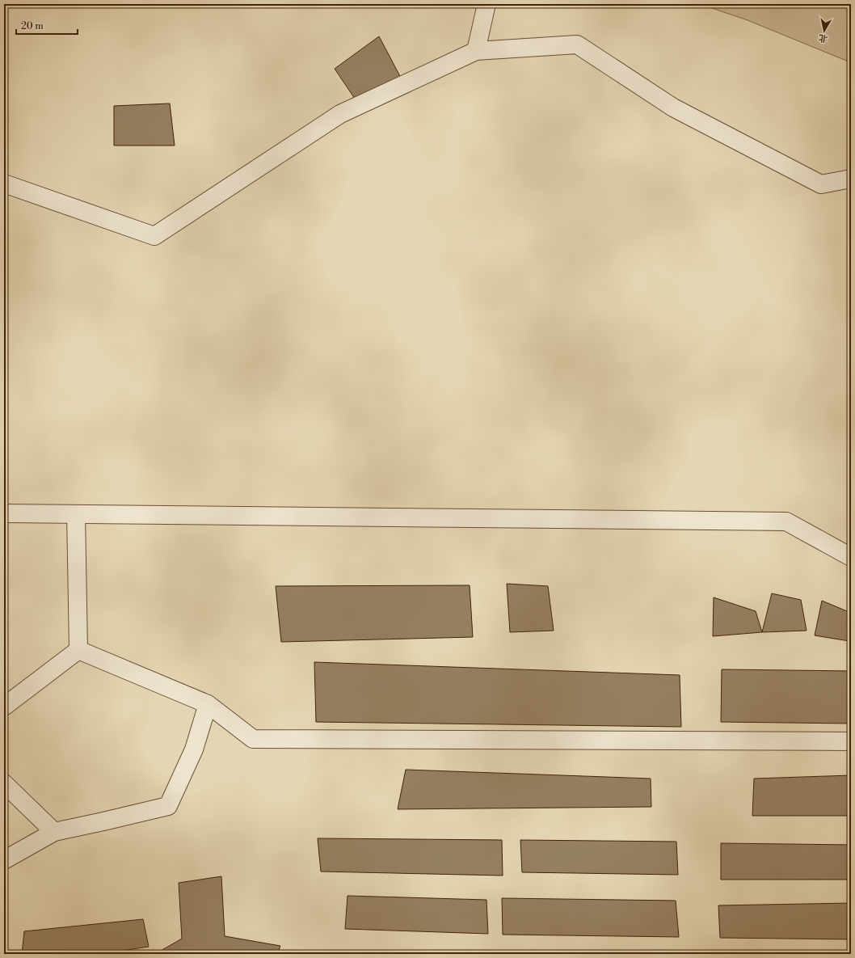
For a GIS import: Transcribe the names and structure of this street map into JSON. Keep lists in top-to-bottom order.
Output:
{
  "scale_bar": "20 m",
  "north": "bottom"
}
